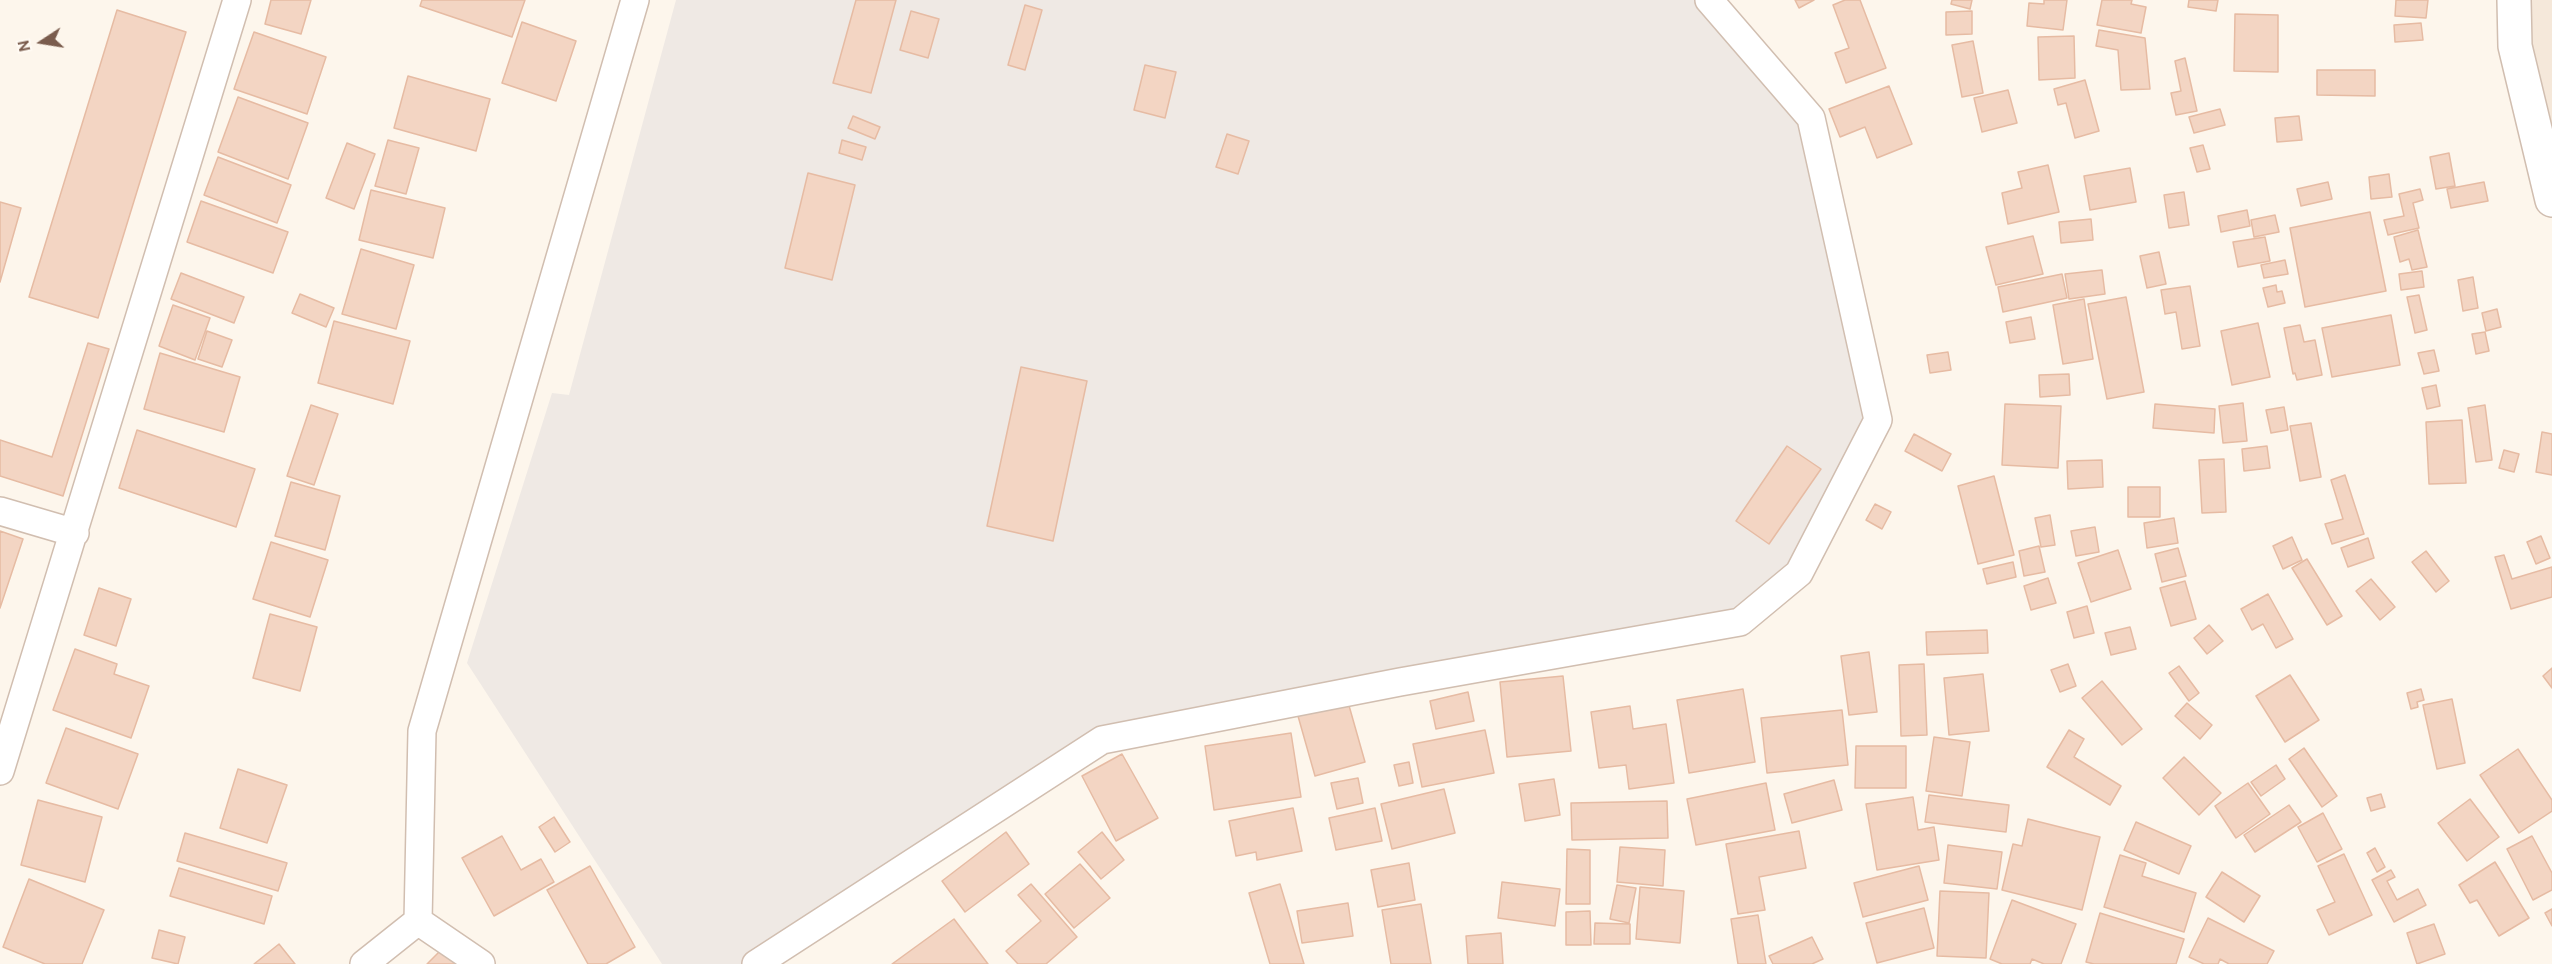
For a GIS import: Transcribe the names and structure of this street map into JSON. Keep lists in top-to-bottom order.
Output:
{
  "north": "left"
}
